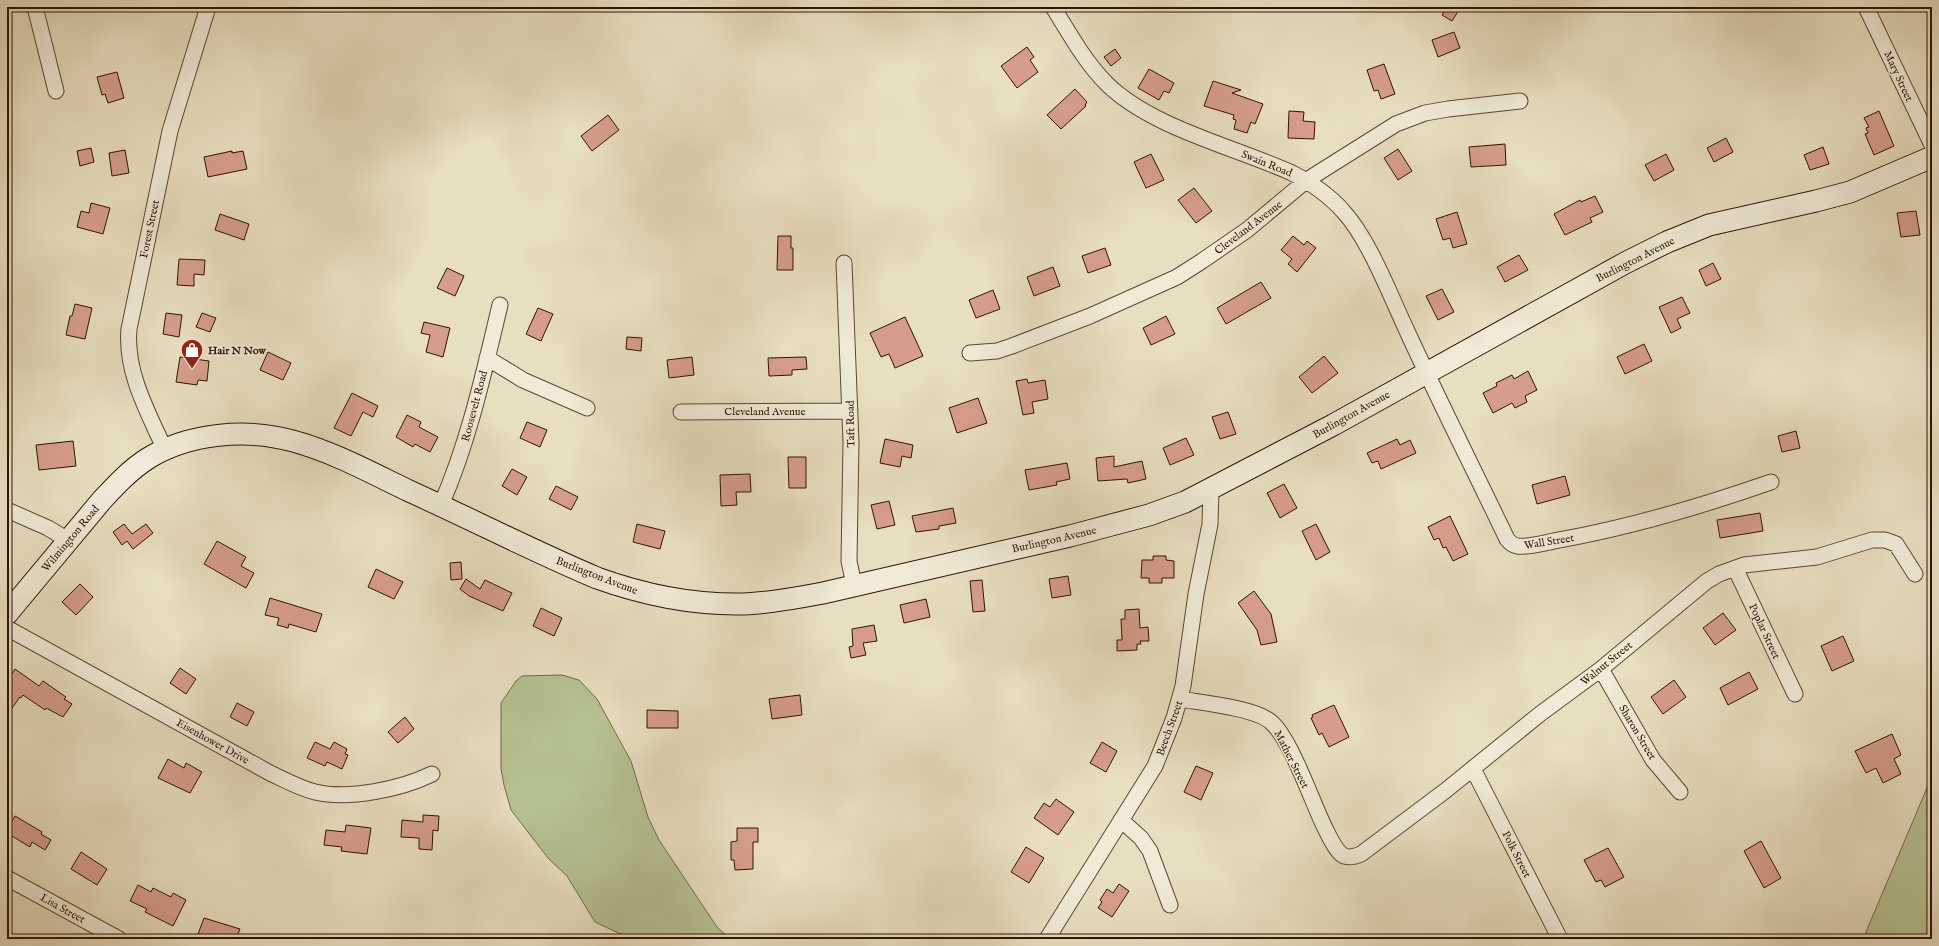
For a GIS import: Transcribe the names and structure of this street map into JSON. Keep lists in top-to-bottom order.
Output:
{
  "streets": {
    "main road": ["Burlington Avenue", "Wilmington Road"],
    "street": [
      "Mary Street",
      "Swain Road",
      "Cleveland Avenue",
      "Forest Street",
      "Roosevelt Road",
      "Taft Road",
      "Wall Street",
      "Poplar Street",
      "Walnut Street",
      "Beech Street",
      "Sharon Street",
      "Eisenhower Drive",
      "Mather Street",
      "Polk Street",
      "Lisa Street"
    ]
  },
  "crossings": [
    ["Swain Road", "Cleveland Avenue"],
    ["Swain Road", "Burlington Avenue"],
    ["Swain Road", "Wall Street"],
    ["Cleveland Avenue", "Taft Road"],
    ["Forest Street", "Burlington Avenue"],
    ["Burlington Avenue", "Roosevelt Road"],
    ["Burlington Avenue", "Taft Road"],
    ["Burlington Avenue", "Wilmington Road"],
    ["Burlington Avenue", "Wall Street"],
    ["Burlington Avenue", "Beech Street"],
    ["Poplar Street", "Walnut Street"],
    ["Walnut Street", "Sharon Street"],
    ["Walnut Street", "Mather Street"],
    ["Walnut Street", "Polk Street"],
    ["Beech Street", "Mather Street"]
  ],
  "places": {
    "shop": ["Hair N Now"]
  }
}
